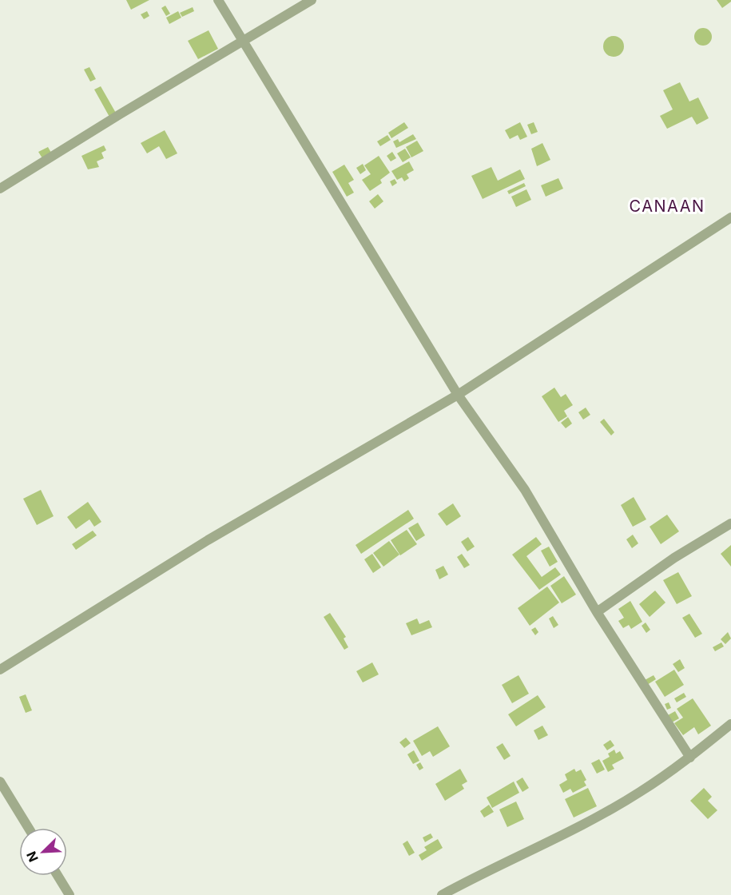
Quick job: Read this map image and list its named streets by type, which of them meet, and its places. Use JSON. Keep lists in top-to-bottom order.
{
  "districts": ["CANAAN"],
  "north": "bottom left"
}
